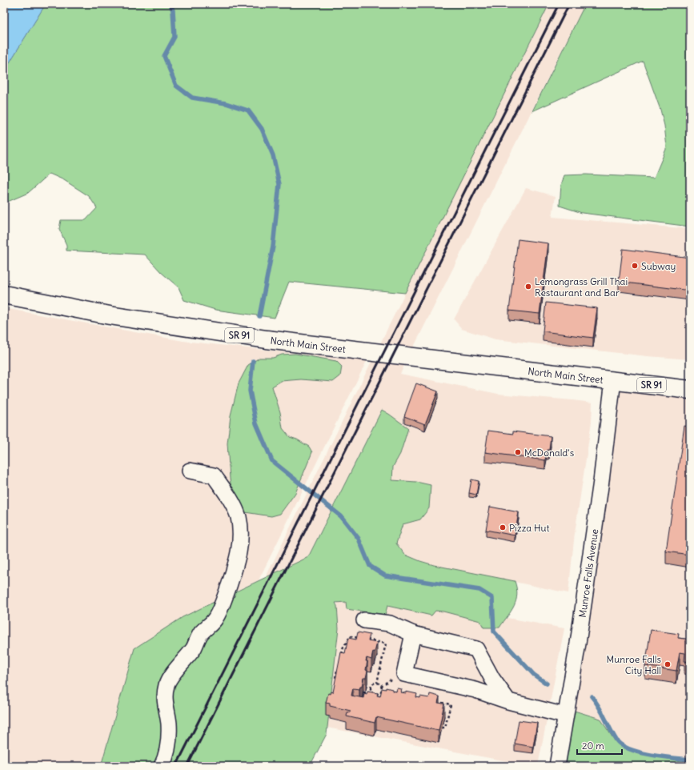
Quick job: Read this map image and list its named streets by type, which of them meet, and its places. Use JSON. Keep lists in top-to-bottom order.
{
  "streets": {
    "main road": ["SR 91", "North Main Street"],
    "street": ["Munroe Falls Avenue"]
  },
  "crossings": [
    ["SR 91", "North Main Street"],
    ["SR 91", "Munroe Falls Avenue"],
    ["North Main Street", "Munroe Falls Avenue"]
  ],
  "places": [
    "Subway",
    "Lemongrass Grill Thai Restaurant and Bar",
    "McDonald's",
    "Pizza Hut",
    "Munroe Falls City Hall"
  ],
  "scale_bar": "20 m"
}
